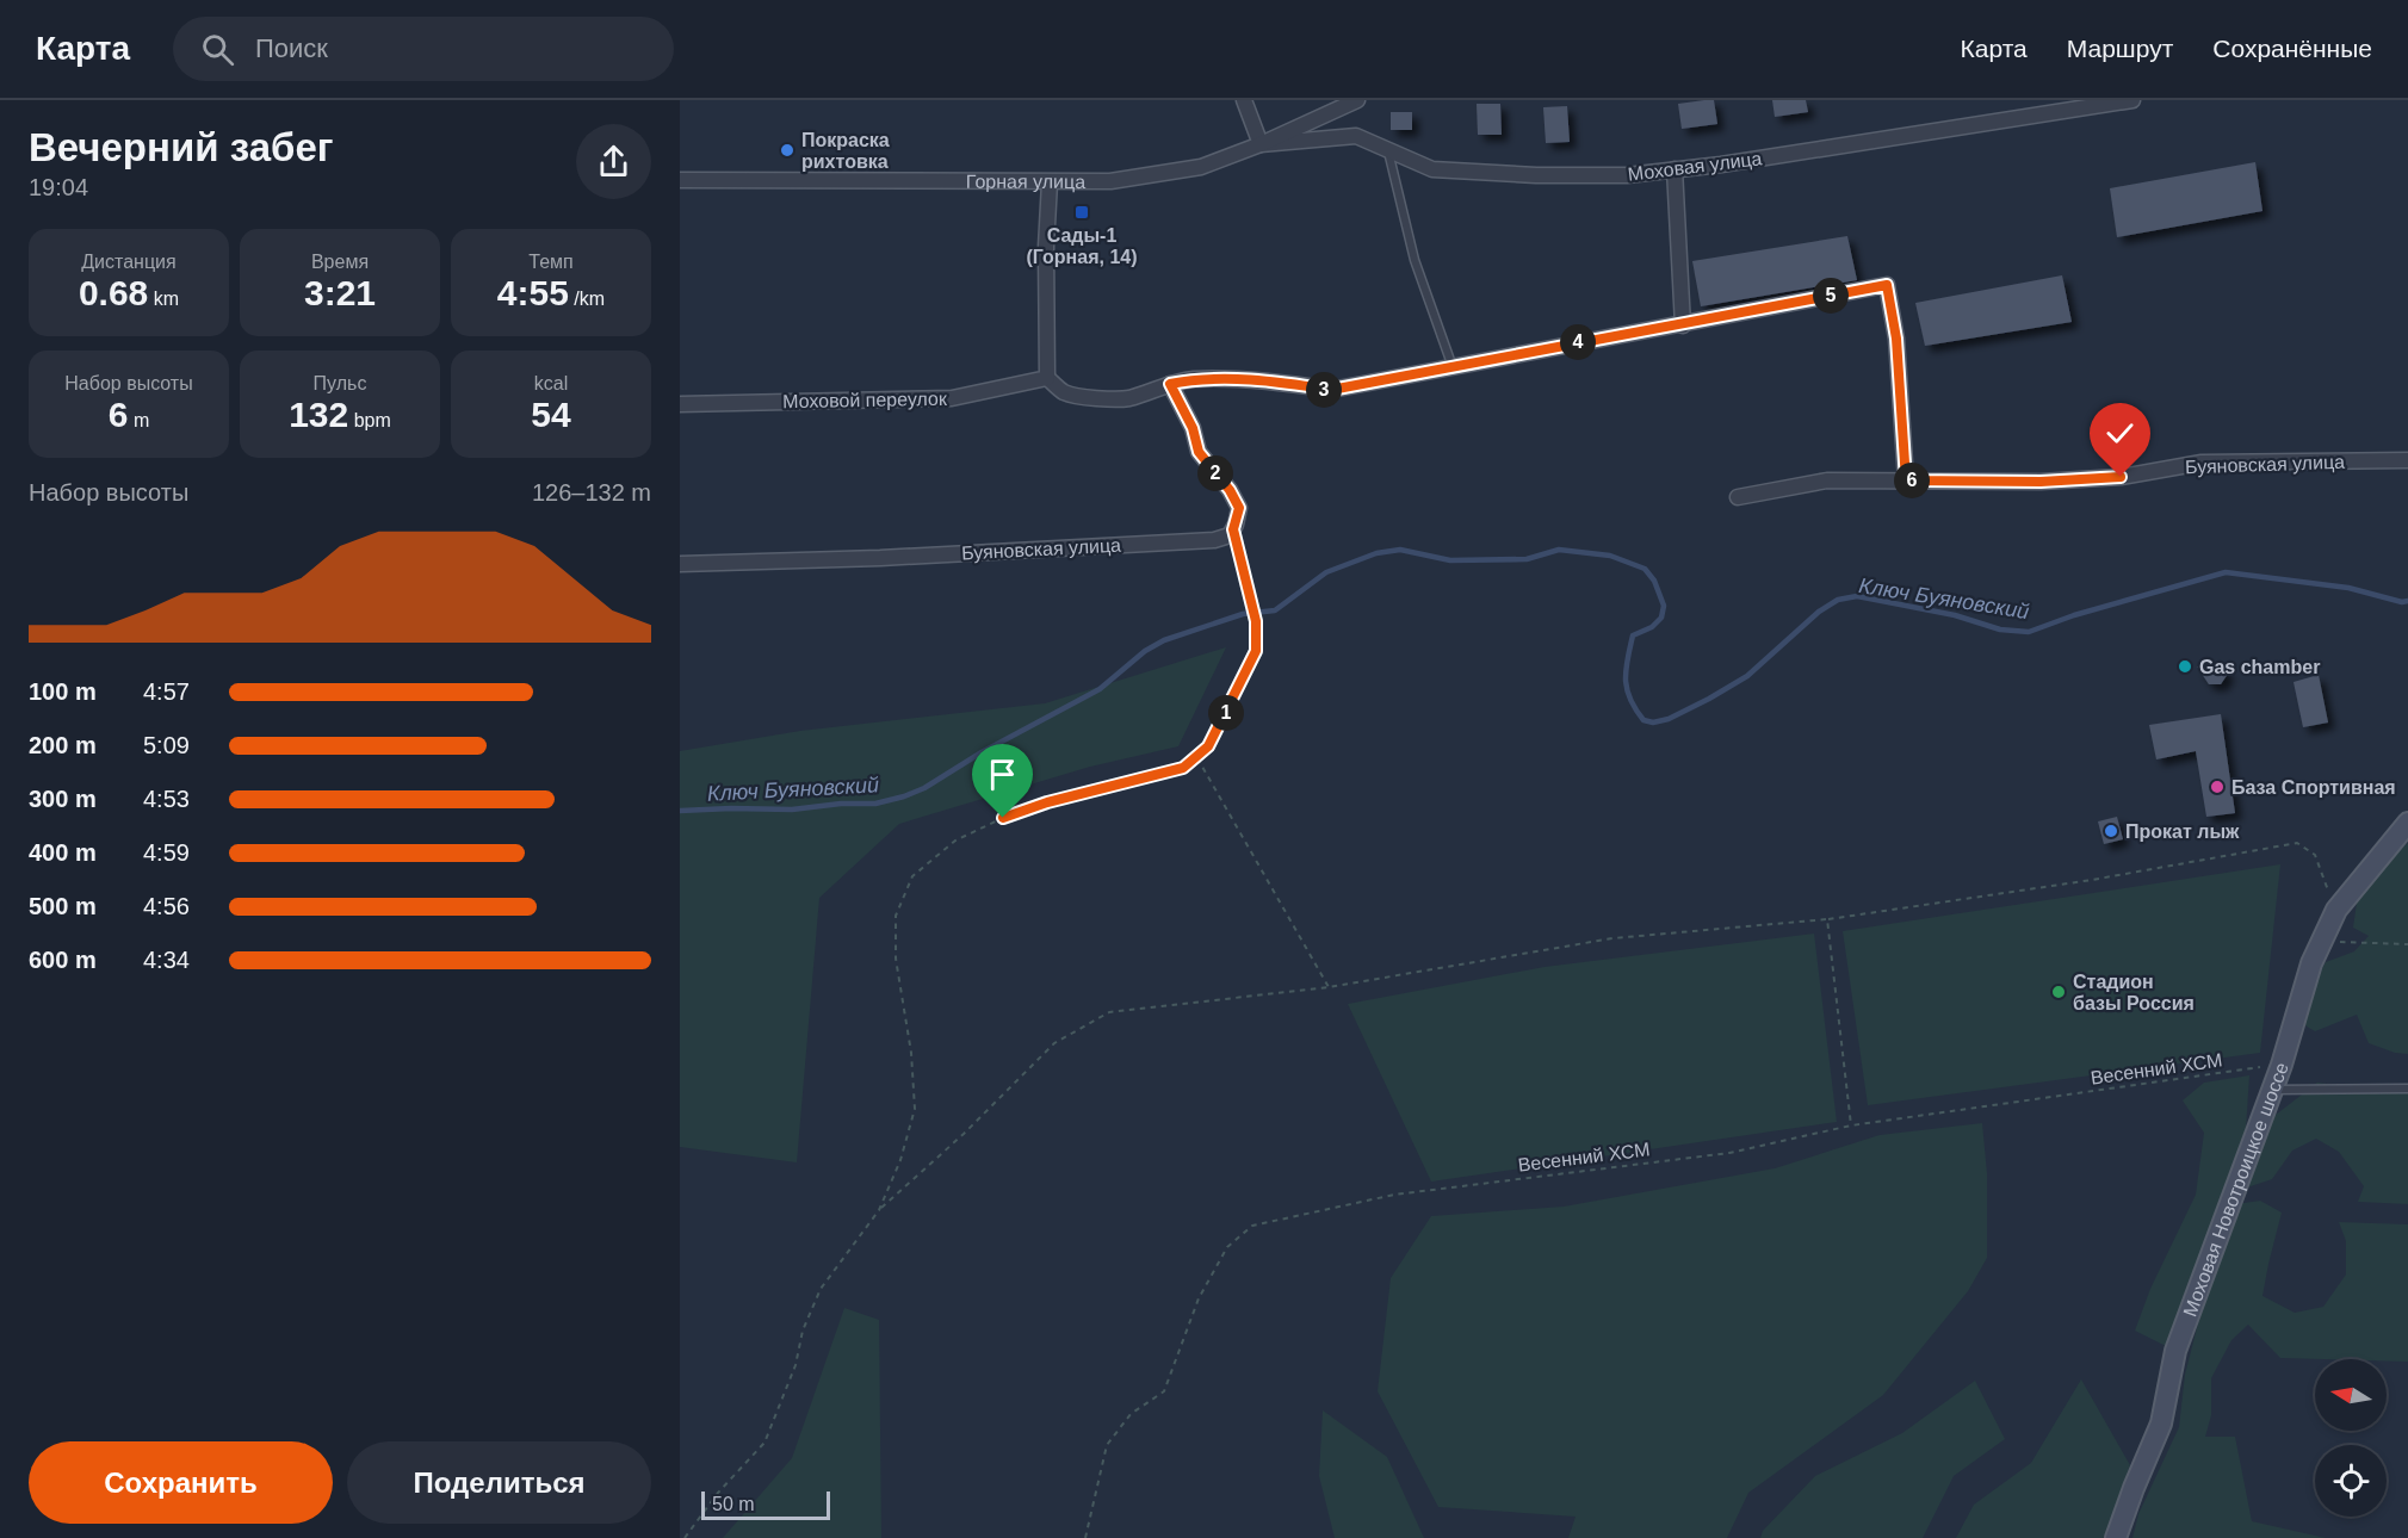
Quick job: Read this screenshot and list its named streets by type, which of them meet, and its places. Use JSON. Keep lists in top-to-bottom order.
{
  "streets": {
    "main road": ["Моховая Новотроицкое шоссе"],
    "street": [
      "Моховая улица",
      "Горная улица",
      "Моховой переулок",
      "Буяновская улица"
    ],
    "path": ["Весенний ХСМ"]
  },
  "crossings": [
    ["Моховая улица", "Горная улица"],
    ["Весенний ХСМ", "Моховая Новотроицкое шоссе"]
  ],
  "water": ["Ключ Буяновский"],
  "places": {
    "other": [
      "Покраска рихтовка",
      "Gas chamber",
      "База Спортивная",
      "Прокат лыж",
      "Стадион базы Россия"
    ],
    "transit": ["Сады-1 (Горная, 14)"]
  },
  "scale_bar": "50 m",
  "north": "left",
  "page": {
    "header": "Карта",
    "search": "Поиск",
    "nav": ["Карта", "Маршрут", "Сохранённые"],
    "heading": ["Вечерний забег", "19:04"],
    "stats": [
      ["Дистанция", "0.68 km"],
      ["Время", "3:21"],
      ["Темп", "4:55 /km"],
      ["Набор высоты", "6 m"],
      ["Пульс", "132 bpm"],
      ["kcal", "54"]
    ],
    "pins": [
      "5",
      "4",
      "3",
      "2",
      "6",
      "1"
    ],
    "chart": ["Набор высоты", "126–132 m"],
    "list": [
      {
        "name": "100 m",
        "note": "4:57"
      },
      {
        "name": "200 m",
        "note": "5:09"
      },
      {
        "name": "300 m",
        "note": "4:53"
      },
      {
        "name": "400 m",
        "note": "4:59"
      },
      {
        "name": "500 m",
        "note": "4:56"
      },
      {
        "name": "600 m",
        "note": "4:34"
      }
    ],
    "buttons": ["Сохранить", "Поделиться"],
    "scale": "50 m"
  }
}
